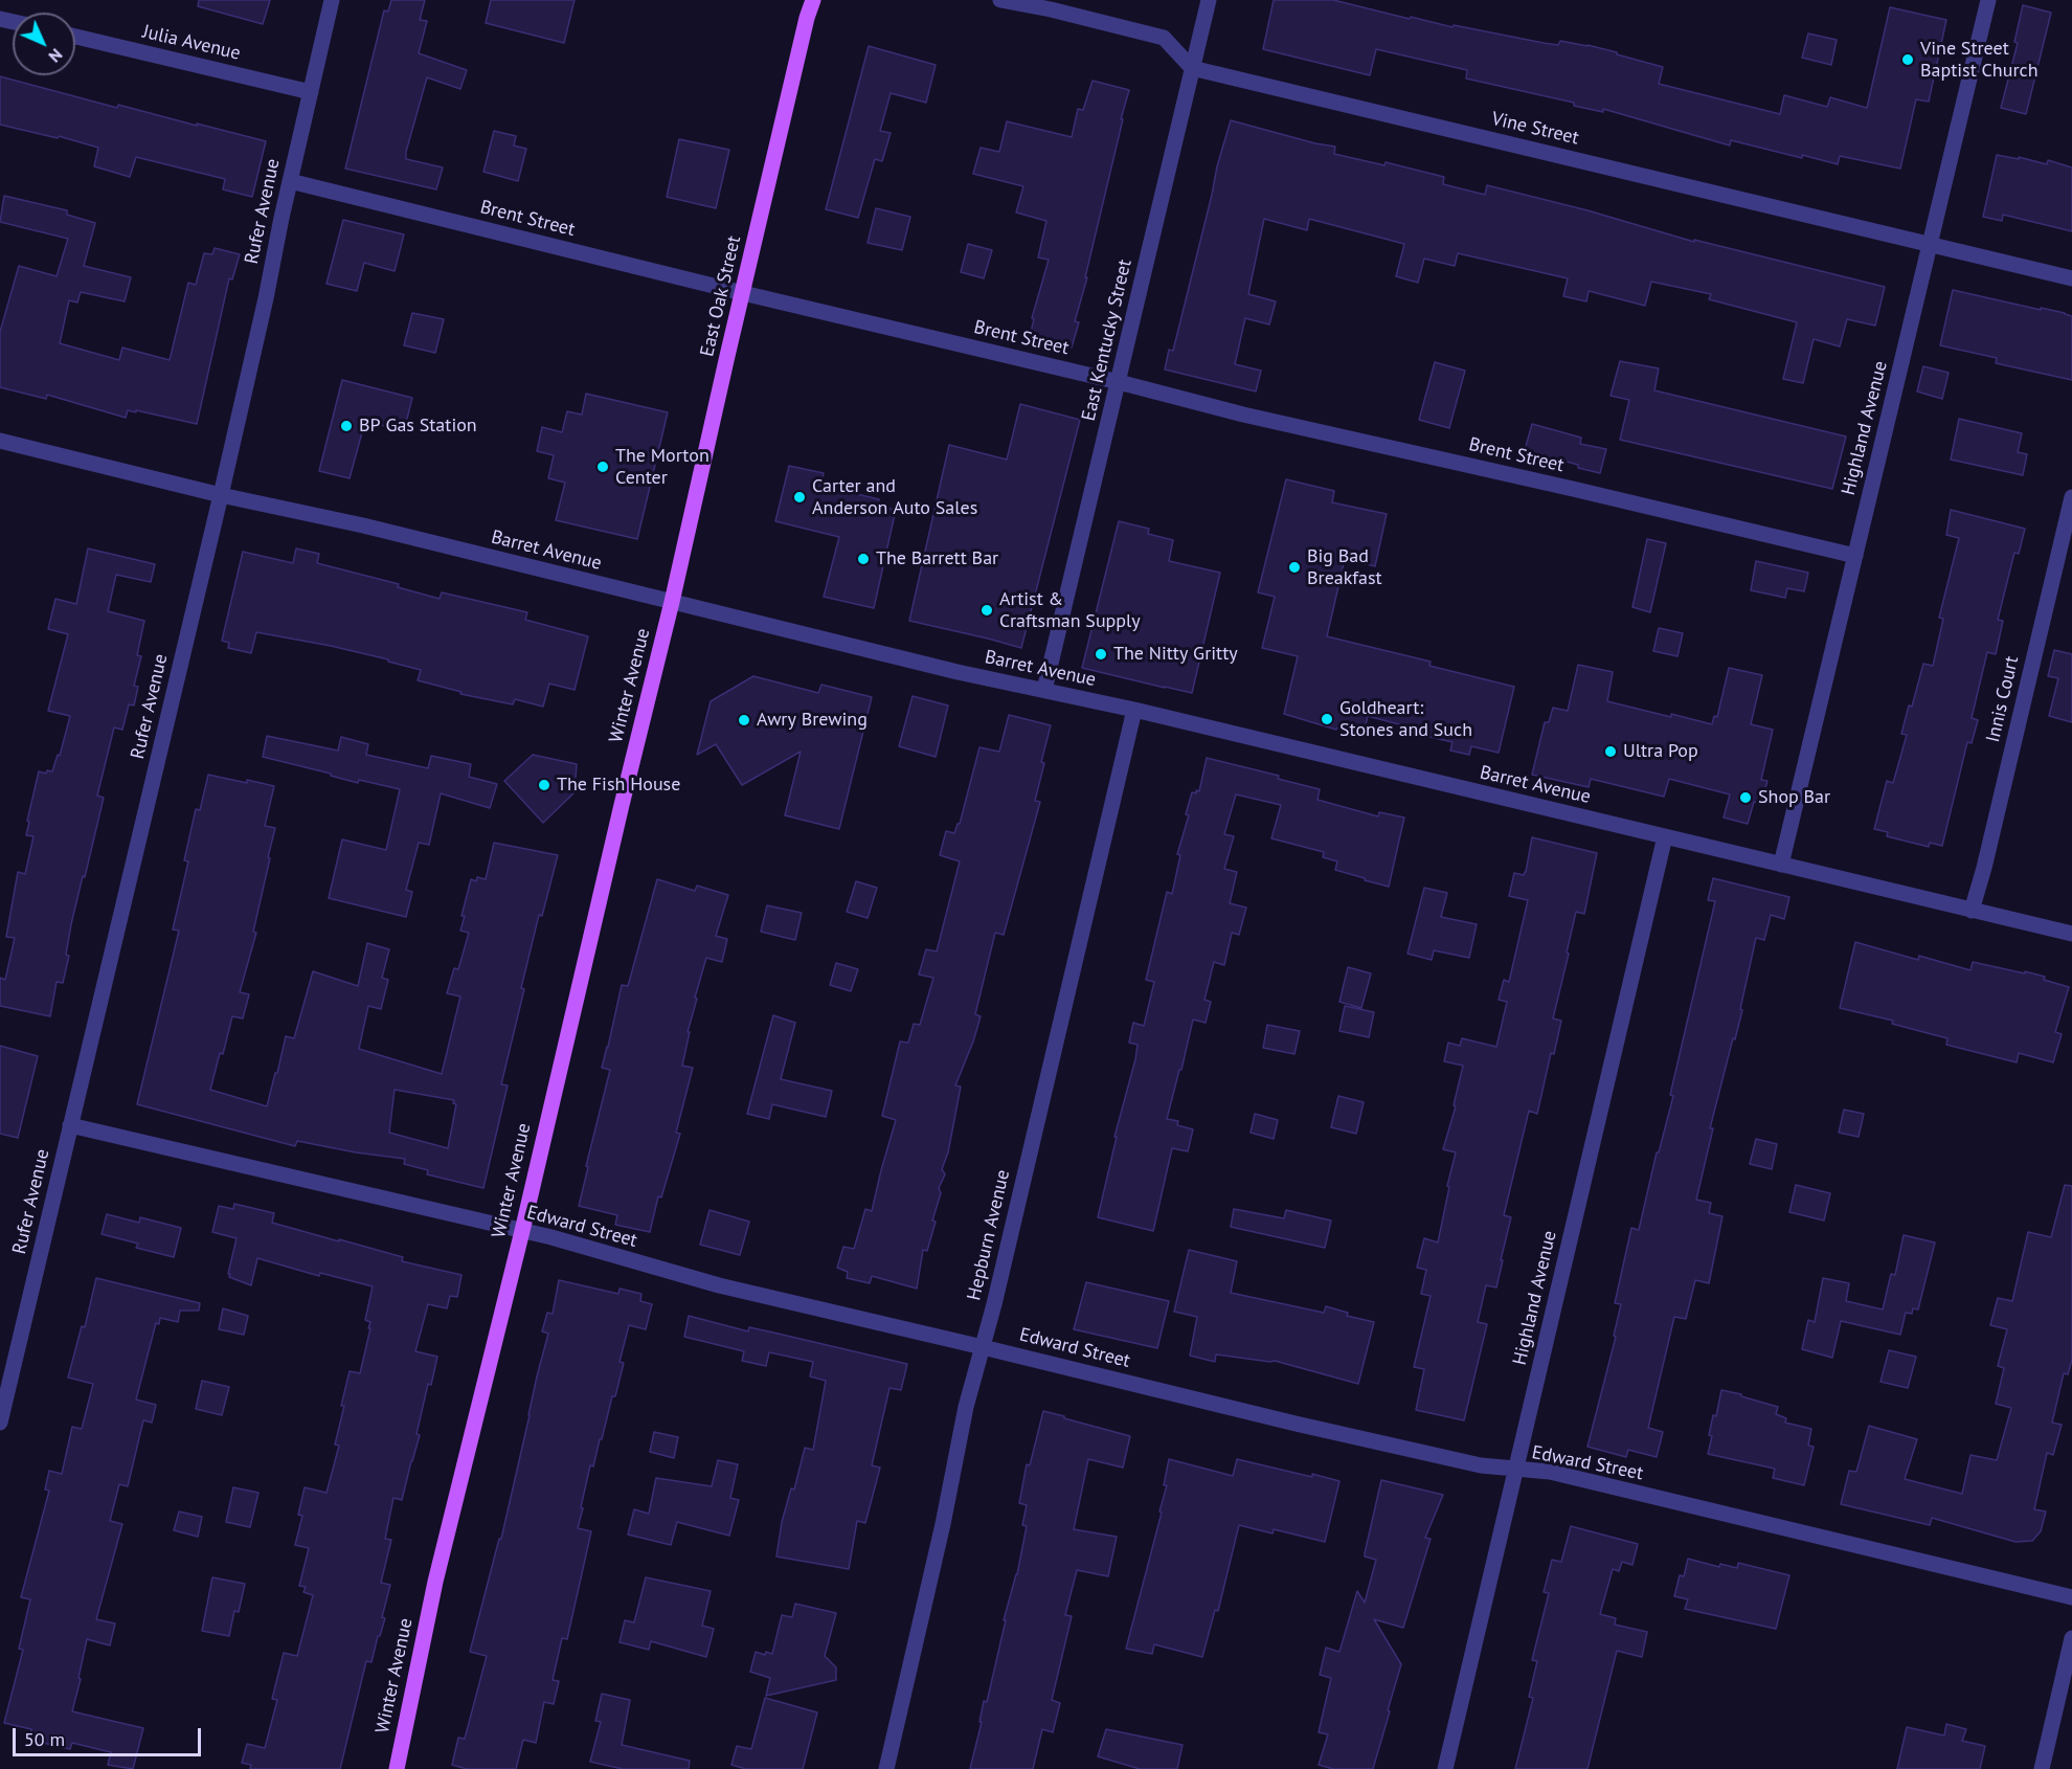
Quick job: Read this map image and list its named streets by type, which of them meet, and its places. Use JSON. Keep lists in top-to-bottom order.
{
  "streets": {
    "main road": ["East Oak Street", "Winter Avenue"],
    "street": [
      "Julia Avenue",
      "Vine Street",
      "Rufer Avenue",
      "Brent Street",
      "East Kentucky Street",
      "Highland Avenue",
      "Barret Avenue",
      "Innis Court",
      "Edward Street",
      "Hepburn Avenue"
    ]
  },
  "crossings": [
    ["Julia Avenue", "Rufer Avenue"],
    ["Vine Street", "East Kentucky Street"],
    ["Vine Street", "Highland Avenue"],
    ["Rufer Avenue", "Brent Street"],
    ["Rufer Avenue", "Barret Avenue"],
    ["Rufer Avenue", "Edward Street"],
    ["Brent Street", "East Oak Street"],
    ["Brent Street", "East Kentucky Street"],
    ["Brent Street", "Highland Avenue"],
    ["East Oak Street", "Barret Avenue"],
    ["East Oak Street", "Winter Avenue"],
    ["East Kentucky Street", "Barret Avenue"],
    ["Highland Avenue", "Barret Avenue"],
    ["Highland Avenue", "Edward Street"],
    ["Barret Avenue", "Winter Avenue"],
    ["Barret Avenue", "Innis Court"],
    ["Barret Avenue", "Hepburn Avenue"],
    ["Winter Avenue", "Edward Street"],
    ["Edward Street", "Hepburn Avenue"]
  ],
  "places": [
    "Vine Street Baptist Church",
    "BP Gas Station",
    "The Morton Center",
    "Carter and Anderson Auto Sales",
    "The Barrett Bar",
    "Big Bad Breakfast",
    "Artist & Craftsman Supply",
    "The Nitty Gritty",
    "Goldheart: Stones and Such",
    "Awry Brewing",
    "Ultra Pop",
    "The Fish House",
    "Shop Bar"
  ],
  "scale_bar": "50 m",
  "north": "bottom right"
}
